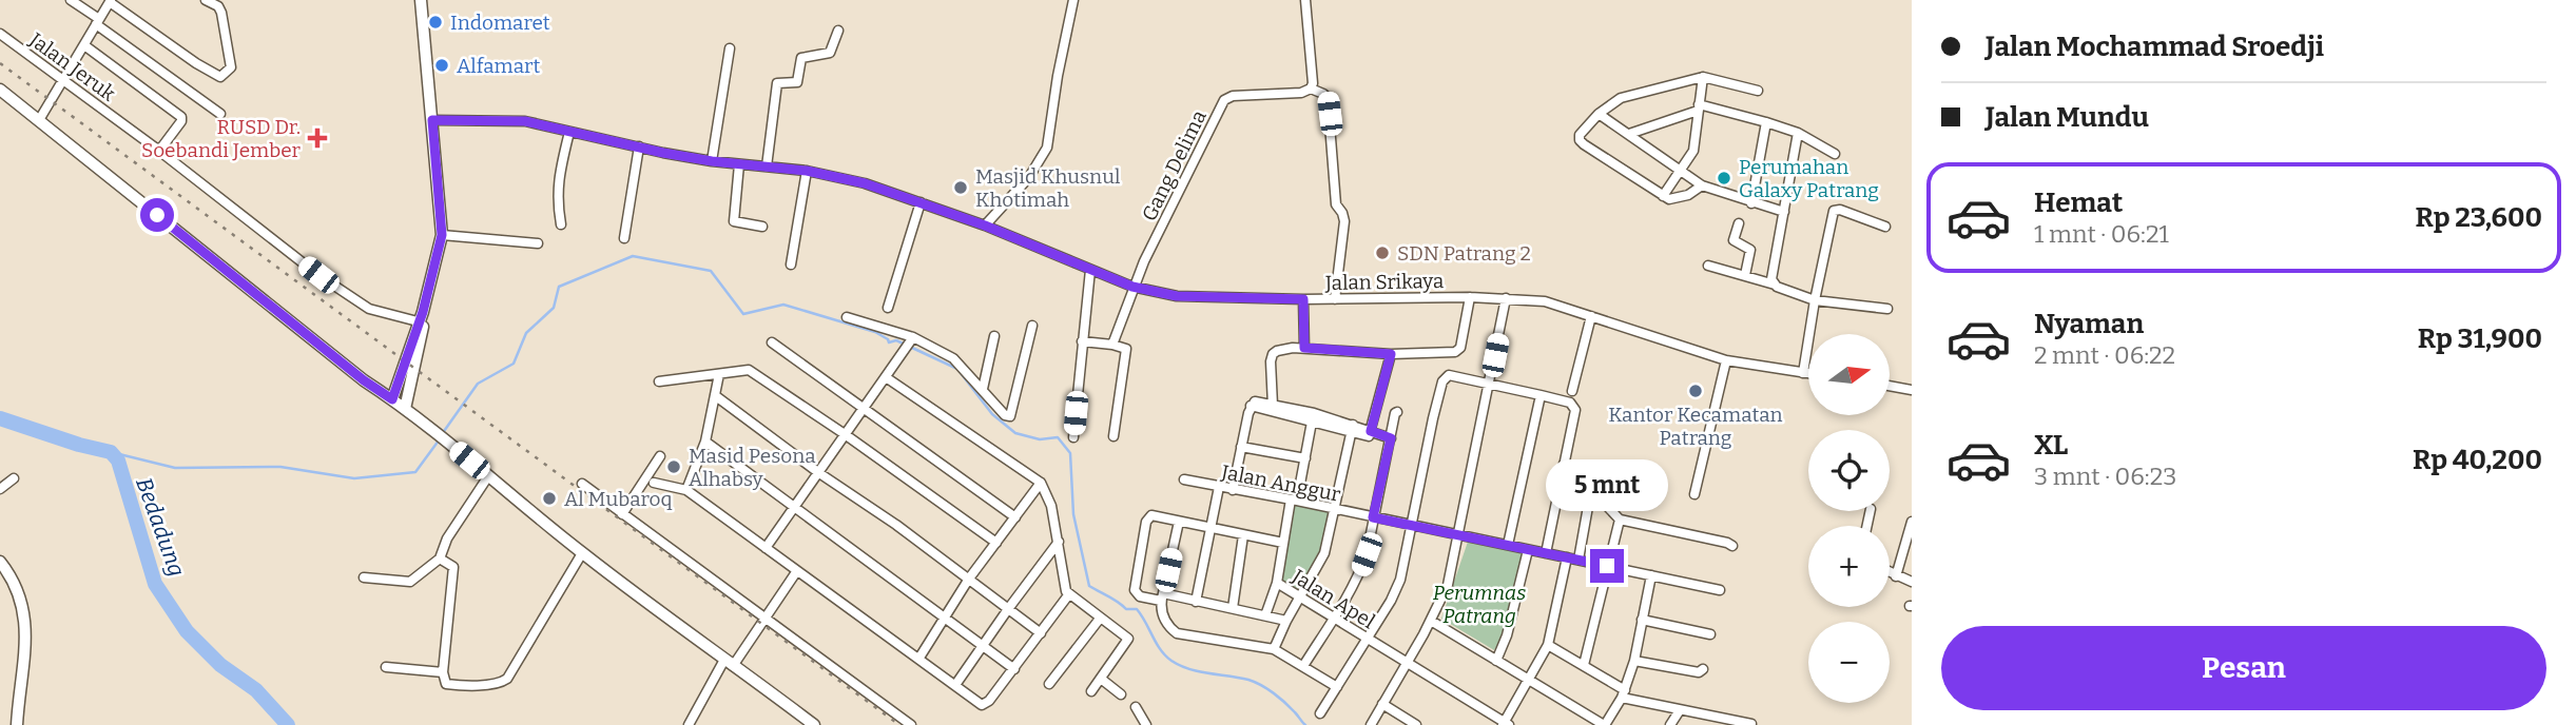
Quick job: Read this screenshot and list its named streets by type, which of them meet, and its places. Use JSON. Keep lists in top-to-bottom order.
{
  "streets": {
    "street": [
      "Jalan Jeruk",
      "Gang Delima",
      "Jalan Srikaya",
      "Jalan Anggur",
      "Jalan Apel"
    ]
  },
  "crossings": [
    ["Gang Delima", "Jalan Srikaya"],
    ["Jalan Anggur", "Jalan Apel"]
  ],
  "water": ["Bedadung"],
  "parks": ["Perumnas Patrang"],
  "places": {
    "other": [
      "Indomaret",
      "Alfamart",
      "Perumahan Galaxy Patrang",
      "Masjid Khusnul Khotimah",
      "SDN Patrang 2",
      "Kantor Kecamatan Patrang",
      "Masid Pesona Alhabsy",
      "Al Mubaroq"
    ],
    "health": ["RUSD Dr. Soebandi Jember"]
  },
  "north": "right",
  "page": {
    "banner": ["Jalan Mochammad Sroedji", "Jalan Mundu"],
    "list": [
      {
        "name": "Hemat",
        "note": "1 mnt · 06:21",
        "value": "Rp 23,600"
      },
      {
        "name": "Nyaman",
        "note": "2 mnt · 06:22",
        "value": "Rp 31,900"
      },
      {
        "name": "XL",
        "note": "3 mnt · 06:23",
        "value": "Rp 40,200"
      }
    ],
    "map_buttons": ["+", "−"],
    "bubble": "5 mnt",
    "buttons": "Pesan"
  }
}
